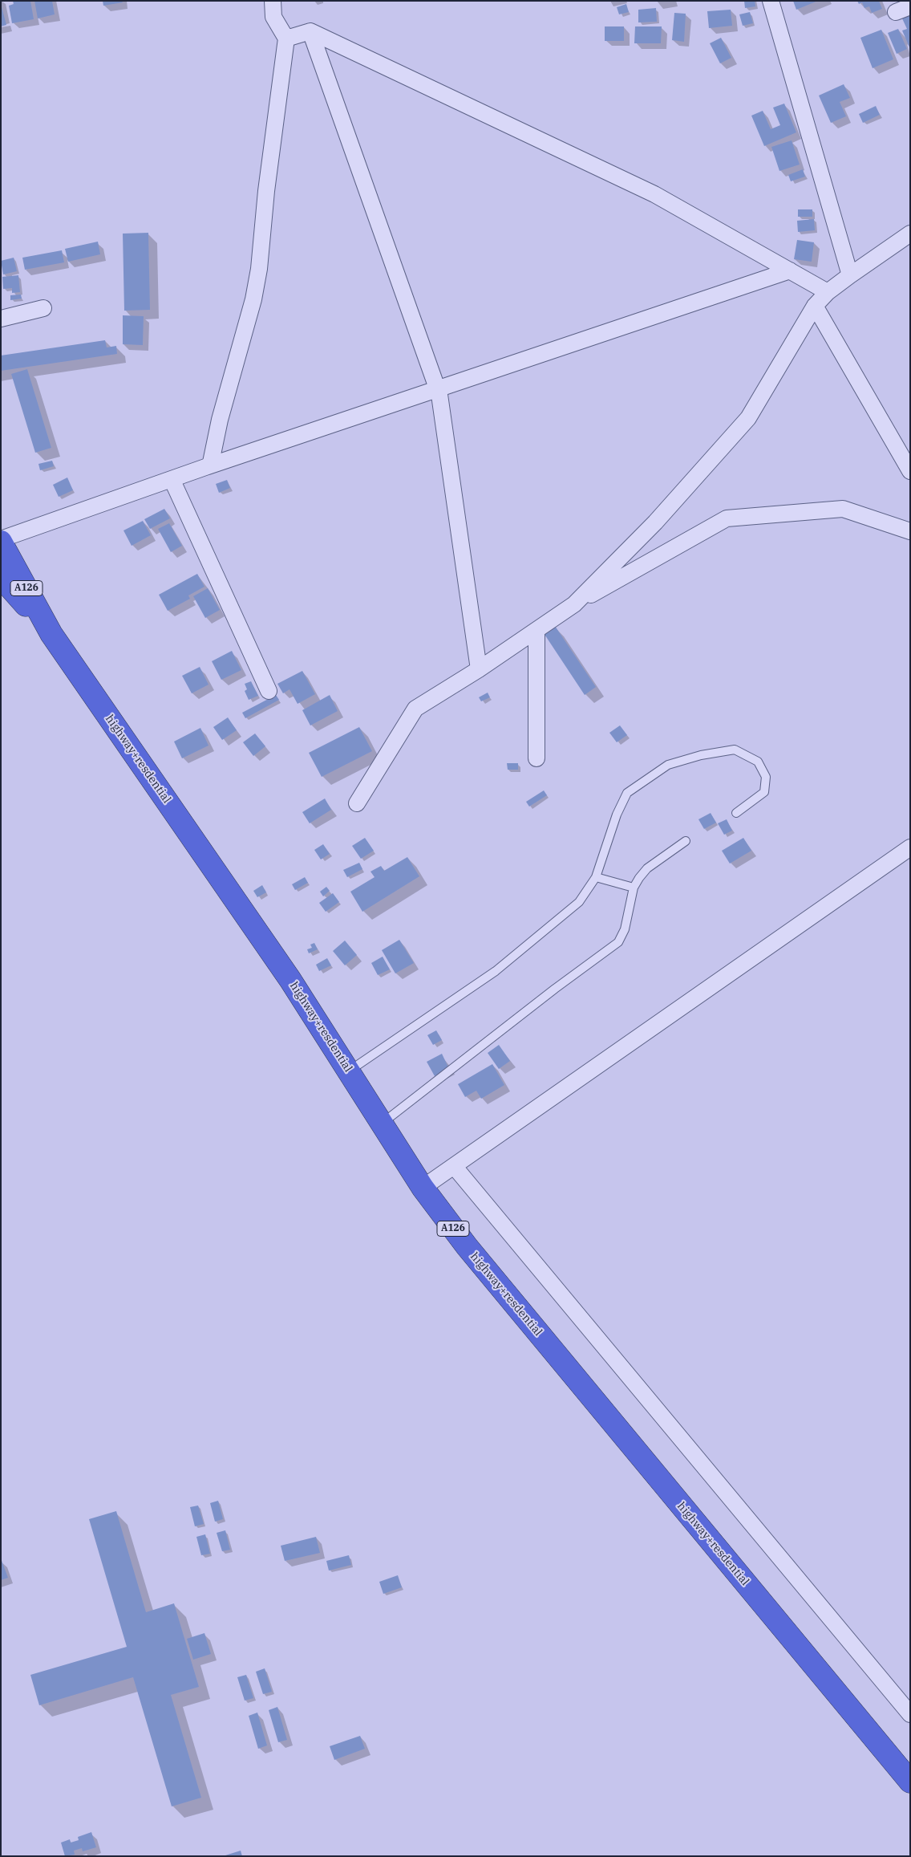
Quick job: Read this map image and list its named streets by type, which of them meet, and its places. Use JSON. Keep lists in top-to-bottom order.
{
  "streets": {
    "highway": ["A126", "highway+resdential"]
  },
  "crossings": [
    ["A126", "highway+resdential"]
  ]
}
